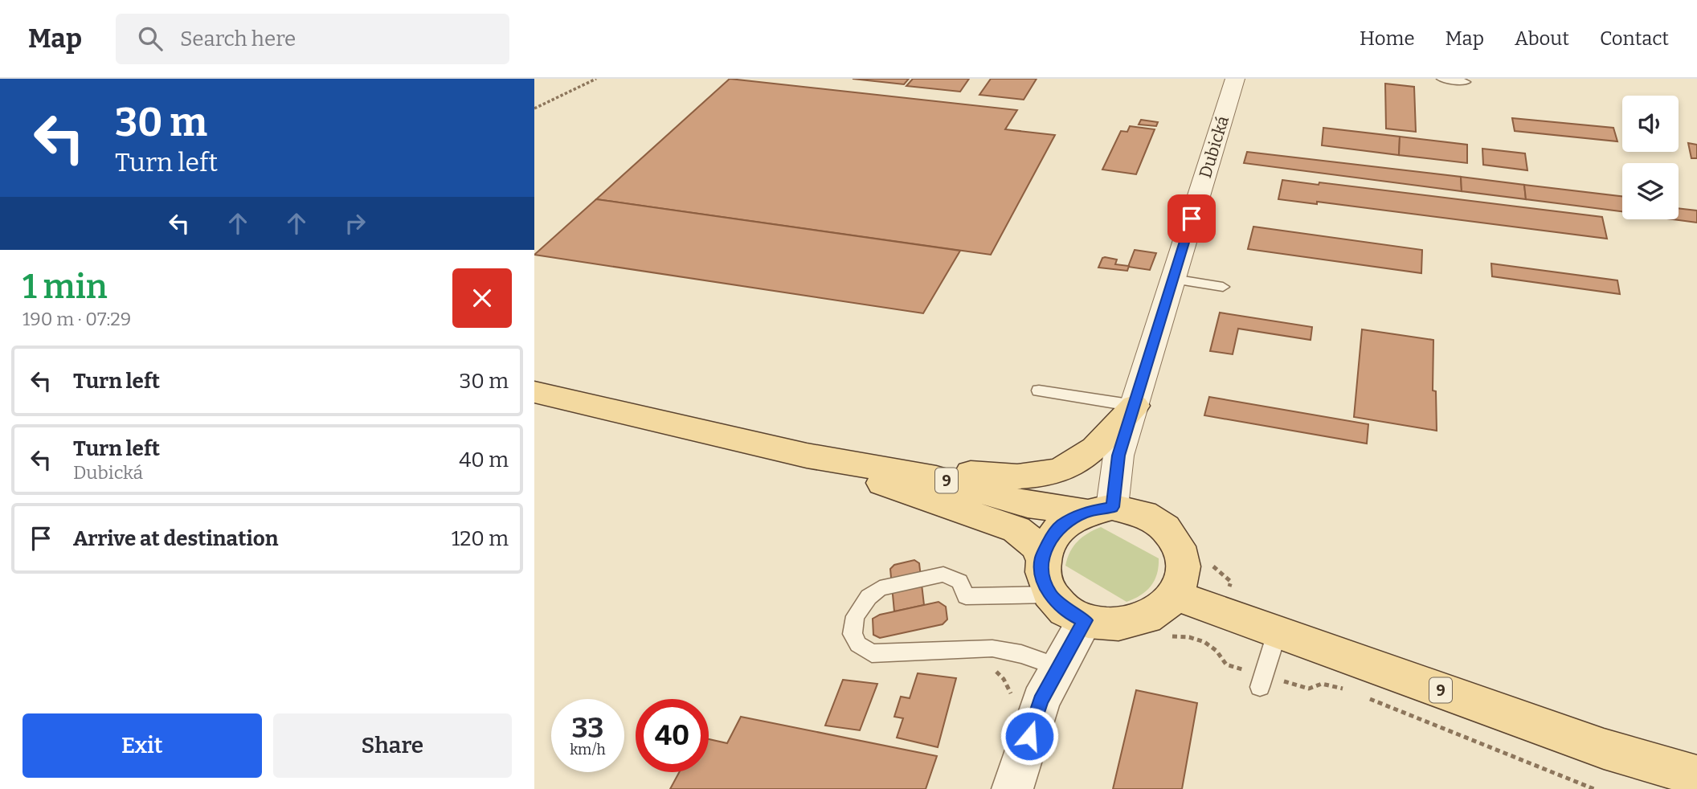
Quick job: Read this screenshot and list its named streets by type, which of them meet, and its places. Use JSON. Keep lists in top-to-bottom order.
{
  "streets": {
    "main road": ["9"],
    "street": ["Dubická"]
  },
  "crossings": [
    ["Dubická", "9"]
  ],
  "page": {
    "header": "Map",
    "search": "Search here",
    "nav": [
      "Home",
      "Map",
      "About",
      "Contact"
    ],
    "turn": ["30 m", "Turn left"],
    "heading": ["1 min", "190 m · 07:29"],
    "list": [
      {
        "name": "Turn left",
        "value": "30 m"
      },
      {
        "name": "Turn left",
        "note": "Dubická",
        "value": "40 m"
      },
      {
        "name": "Arrive at destination",
        "value": "120 m"
      }
    ],
    "speed": "33 km/h",
    "limit": "40",
    "buttons": ["Exit", "Share"]
  }
}
